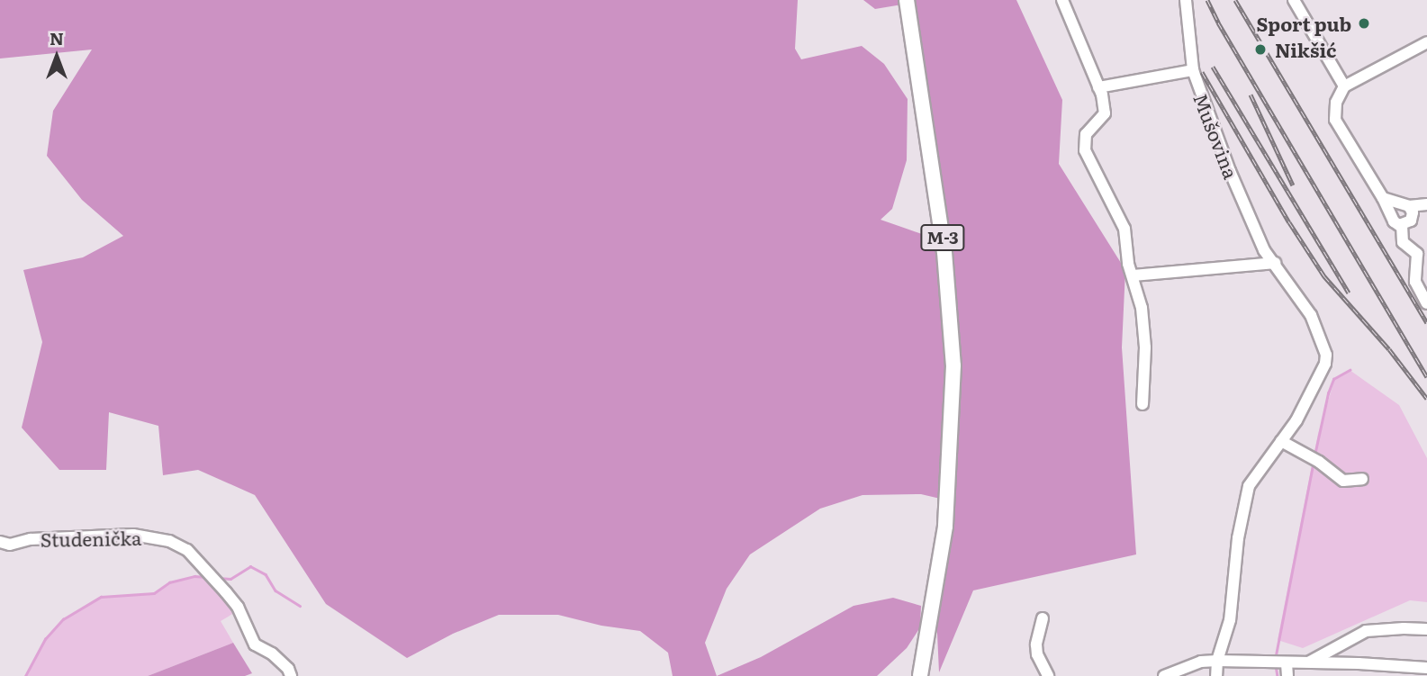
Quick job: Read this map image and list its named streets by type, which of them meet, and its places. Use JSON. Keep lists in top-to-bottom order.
{
  "streets": {
    "main road": ["M-3"],
    "street": ["Mušovina", "Studenička"]
  },
  "places": ["Sport pub", "Nikšić"],
  "north": "top"
}
